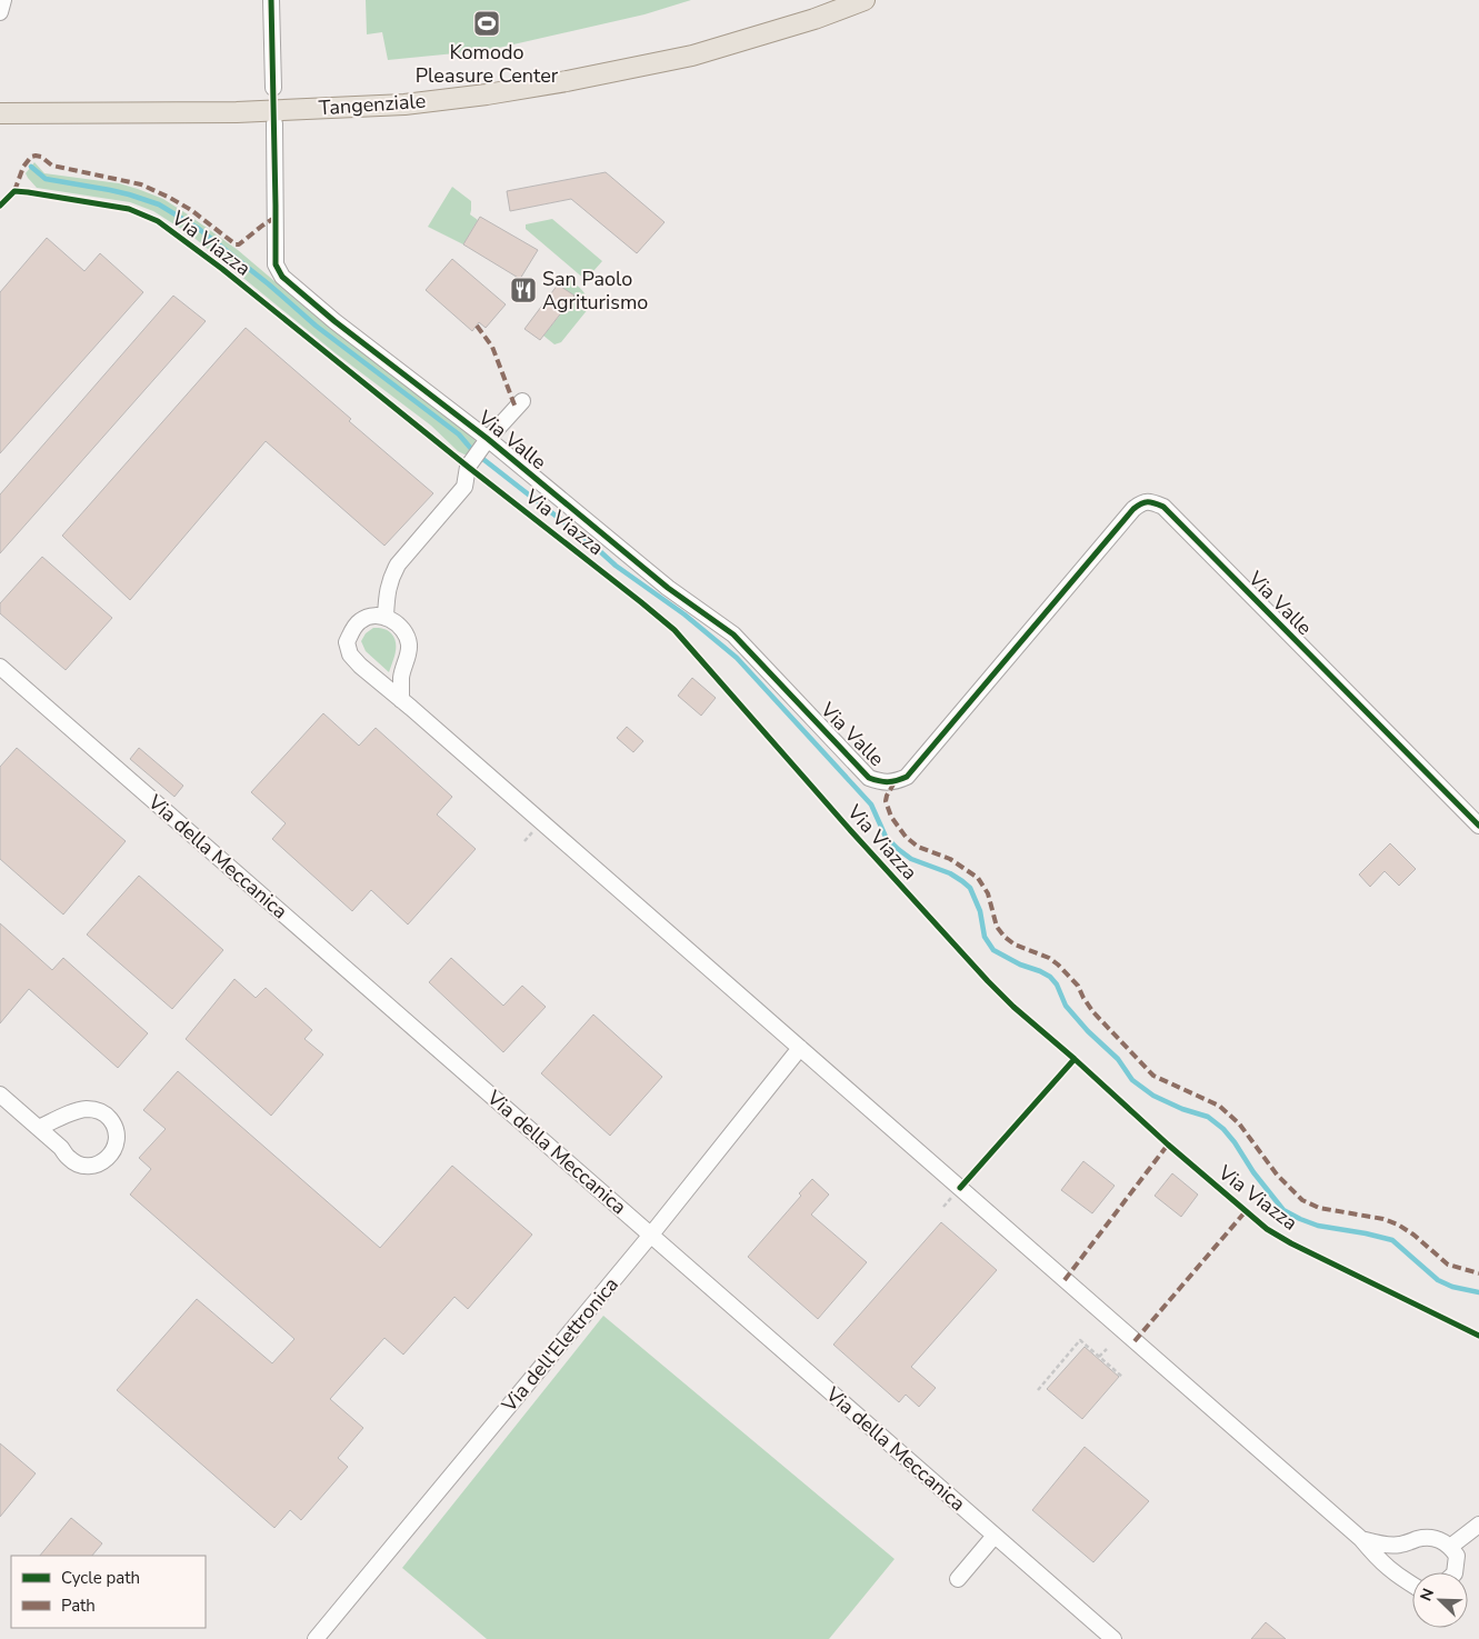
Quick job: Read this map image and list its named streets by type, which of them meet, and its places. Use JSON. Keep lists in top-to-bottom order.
{
  "streets": {
    "main road": ["Tangenziale"],
    "street": ["Via Valle", "Via della Meccanica", "Via dell'Elettronica"],
    "cycle path": ["Via Viazza"]
  },
  "crossings": [
    ["Via della Meccanica", "Via dell'Elettronica"]
  ],
  "places": {
    "sports": ["Komodo Pleasure Center"],
    "restaurant": ["San Paolo Agriturismo"]
  },
  "legend": ["Cycle path", "Path"],
  "north": "top left"
}
